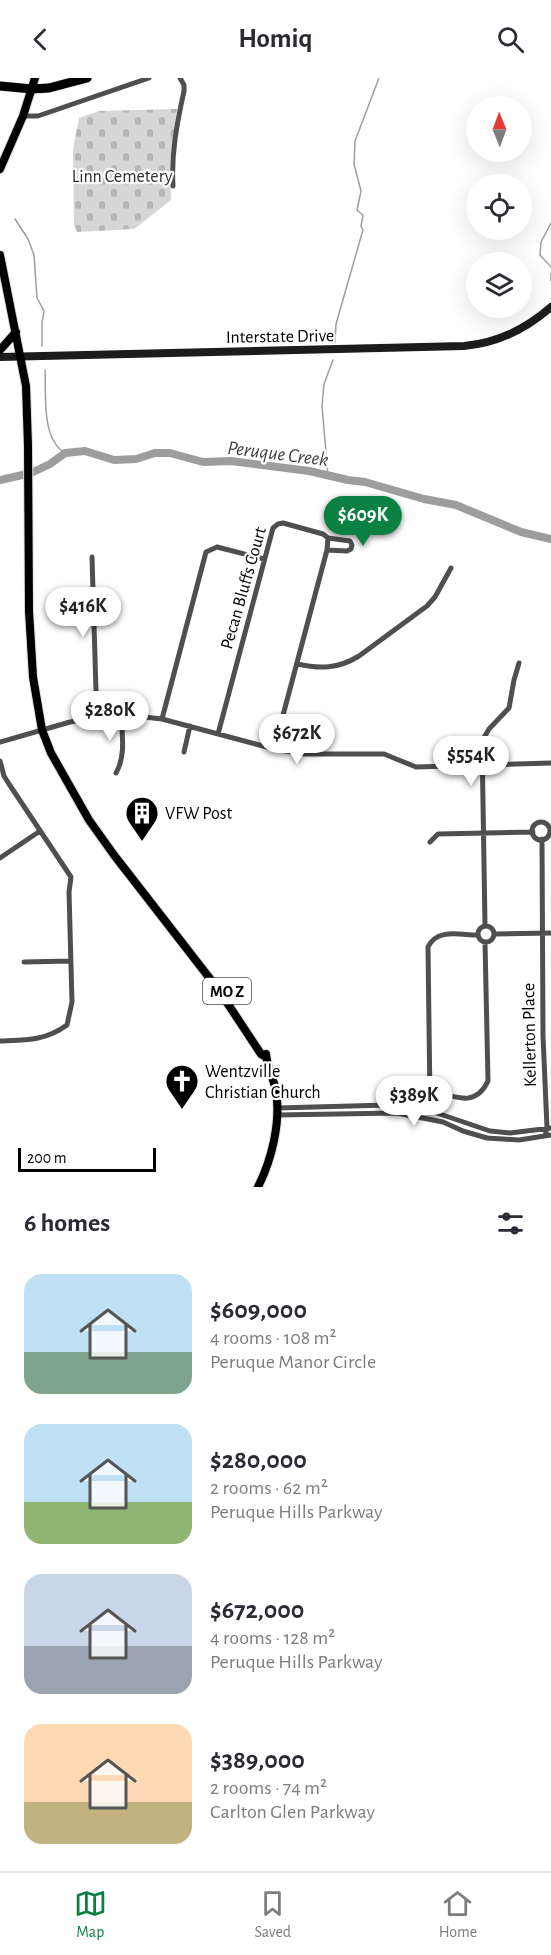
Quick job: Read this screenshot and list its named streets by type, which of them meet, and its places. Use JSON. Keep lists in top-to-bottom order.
{
  "streets": {
    "main road": ["Interstate Drive", "MO Z"],
    "street": ["Pecan Bluffs Court", "Kellerton Place"]
  },
  "crossings": [
    ["Interstate Drive", "MO Z"]
  ],
  "water": ["Peruque Creek"],
  "parks": ["Linn Cemetery"],
  "places": {
    "building": ["VFW Post"],
    "church": ["Wentzville Christian Church"]
  },
  "scale_bar": "200 m",
  "north": "top",
  "page": {
    "header": "Homiq",
    "price": [
      "$609K",
      "$416K",
      "$280K",
      "$672K",
      "$554K",
      "$389K"
    ],
    "scale": "200 m",
    "heading": "6 homes",
    "list": [
      {
        "name": "$609,000",
        "note": "4 rooms · 108 m² · Peruque Manor Circle"
      },
      {
        "name": "$280,000",
        "note": "2 rooms · 62 m² · Peruque Hills Parkway"
      },
      {
        "name": "$672,000",
        "note": "4 rooms · 128 m² · Peruque Hills Parkway"
      },
      {
        "name": "$389,000",
        "note": "2 rooms · 74 m² · Carlton Glen Parkway"
      }
    ],
    "tabs": ["Map", "Saved", "Home"]
  }
}
